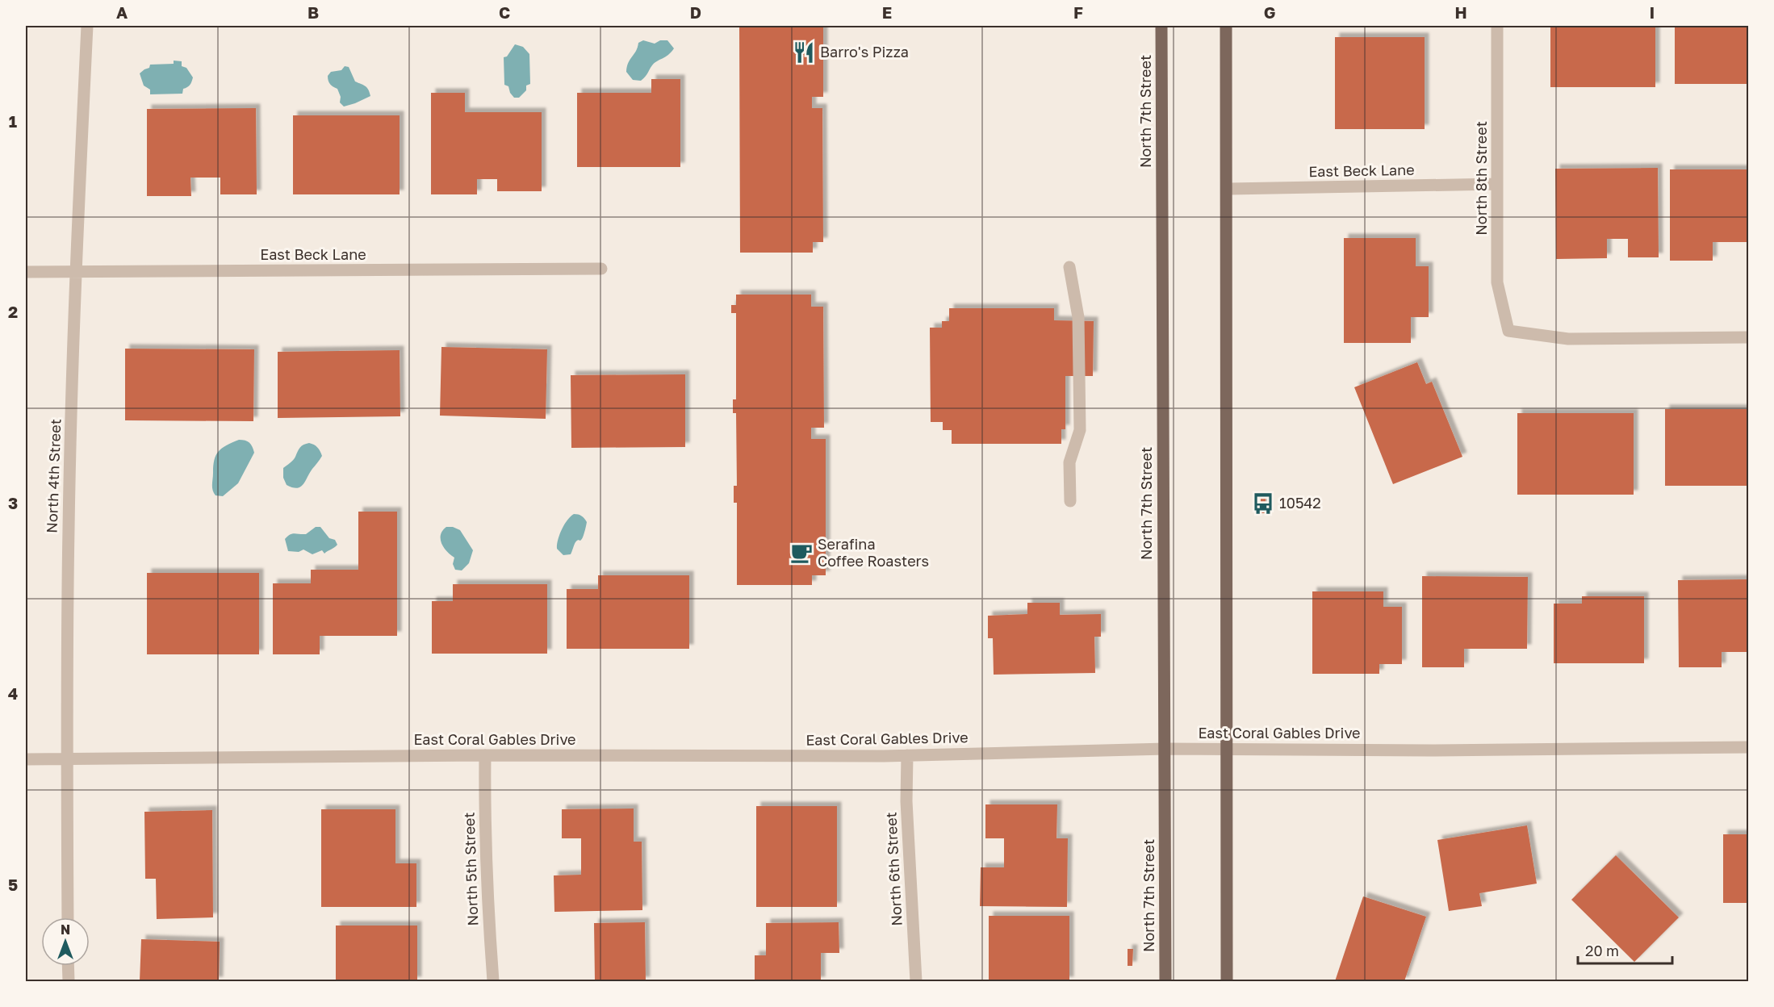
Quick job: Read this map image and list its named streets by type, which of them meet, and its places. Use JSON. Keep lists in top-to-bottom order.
{
  "streets": {
    "main road": ["North 7th Street"],
    "street": [
      "East Beck Lane",
      "North 8th Street",
      "North 4th Street",
      "East Coral Gables Drive",
      "North 5th Street",
      "North 6th Street"
    ]
  },
  "crossings": [
    ["North 7th Street", "East Coral Gables Drive"],
    ["East Beck Lane", "North 8th Street"],
    ["East Beck Lane", "North 4th Street"],
    ["North 4th Street", "East Coral Gables Drive"],
    ["East Coral Gables Drive", "North 5th Street"],
    ["East Coral Gables Drive", "North 6th Street"]
  ],
  "places": {
    "restaurant": ["Barro's Pizza"],
    "bus stop": ["10542"],
    "cafe": ["Serafina Coffee Roasters"]
  },
  "scale_bar": "20 m",
  "north": "top",
  "grid": {
    "columns": [
      "A",
      "B",
      "C",
      "D",
      "E",
      "F",
      "G",
      "H",
      "I"
    ],
    "rows": [
      "1",
      "2",
      "3",
      "4",
      "5"
    ]
  }
}
